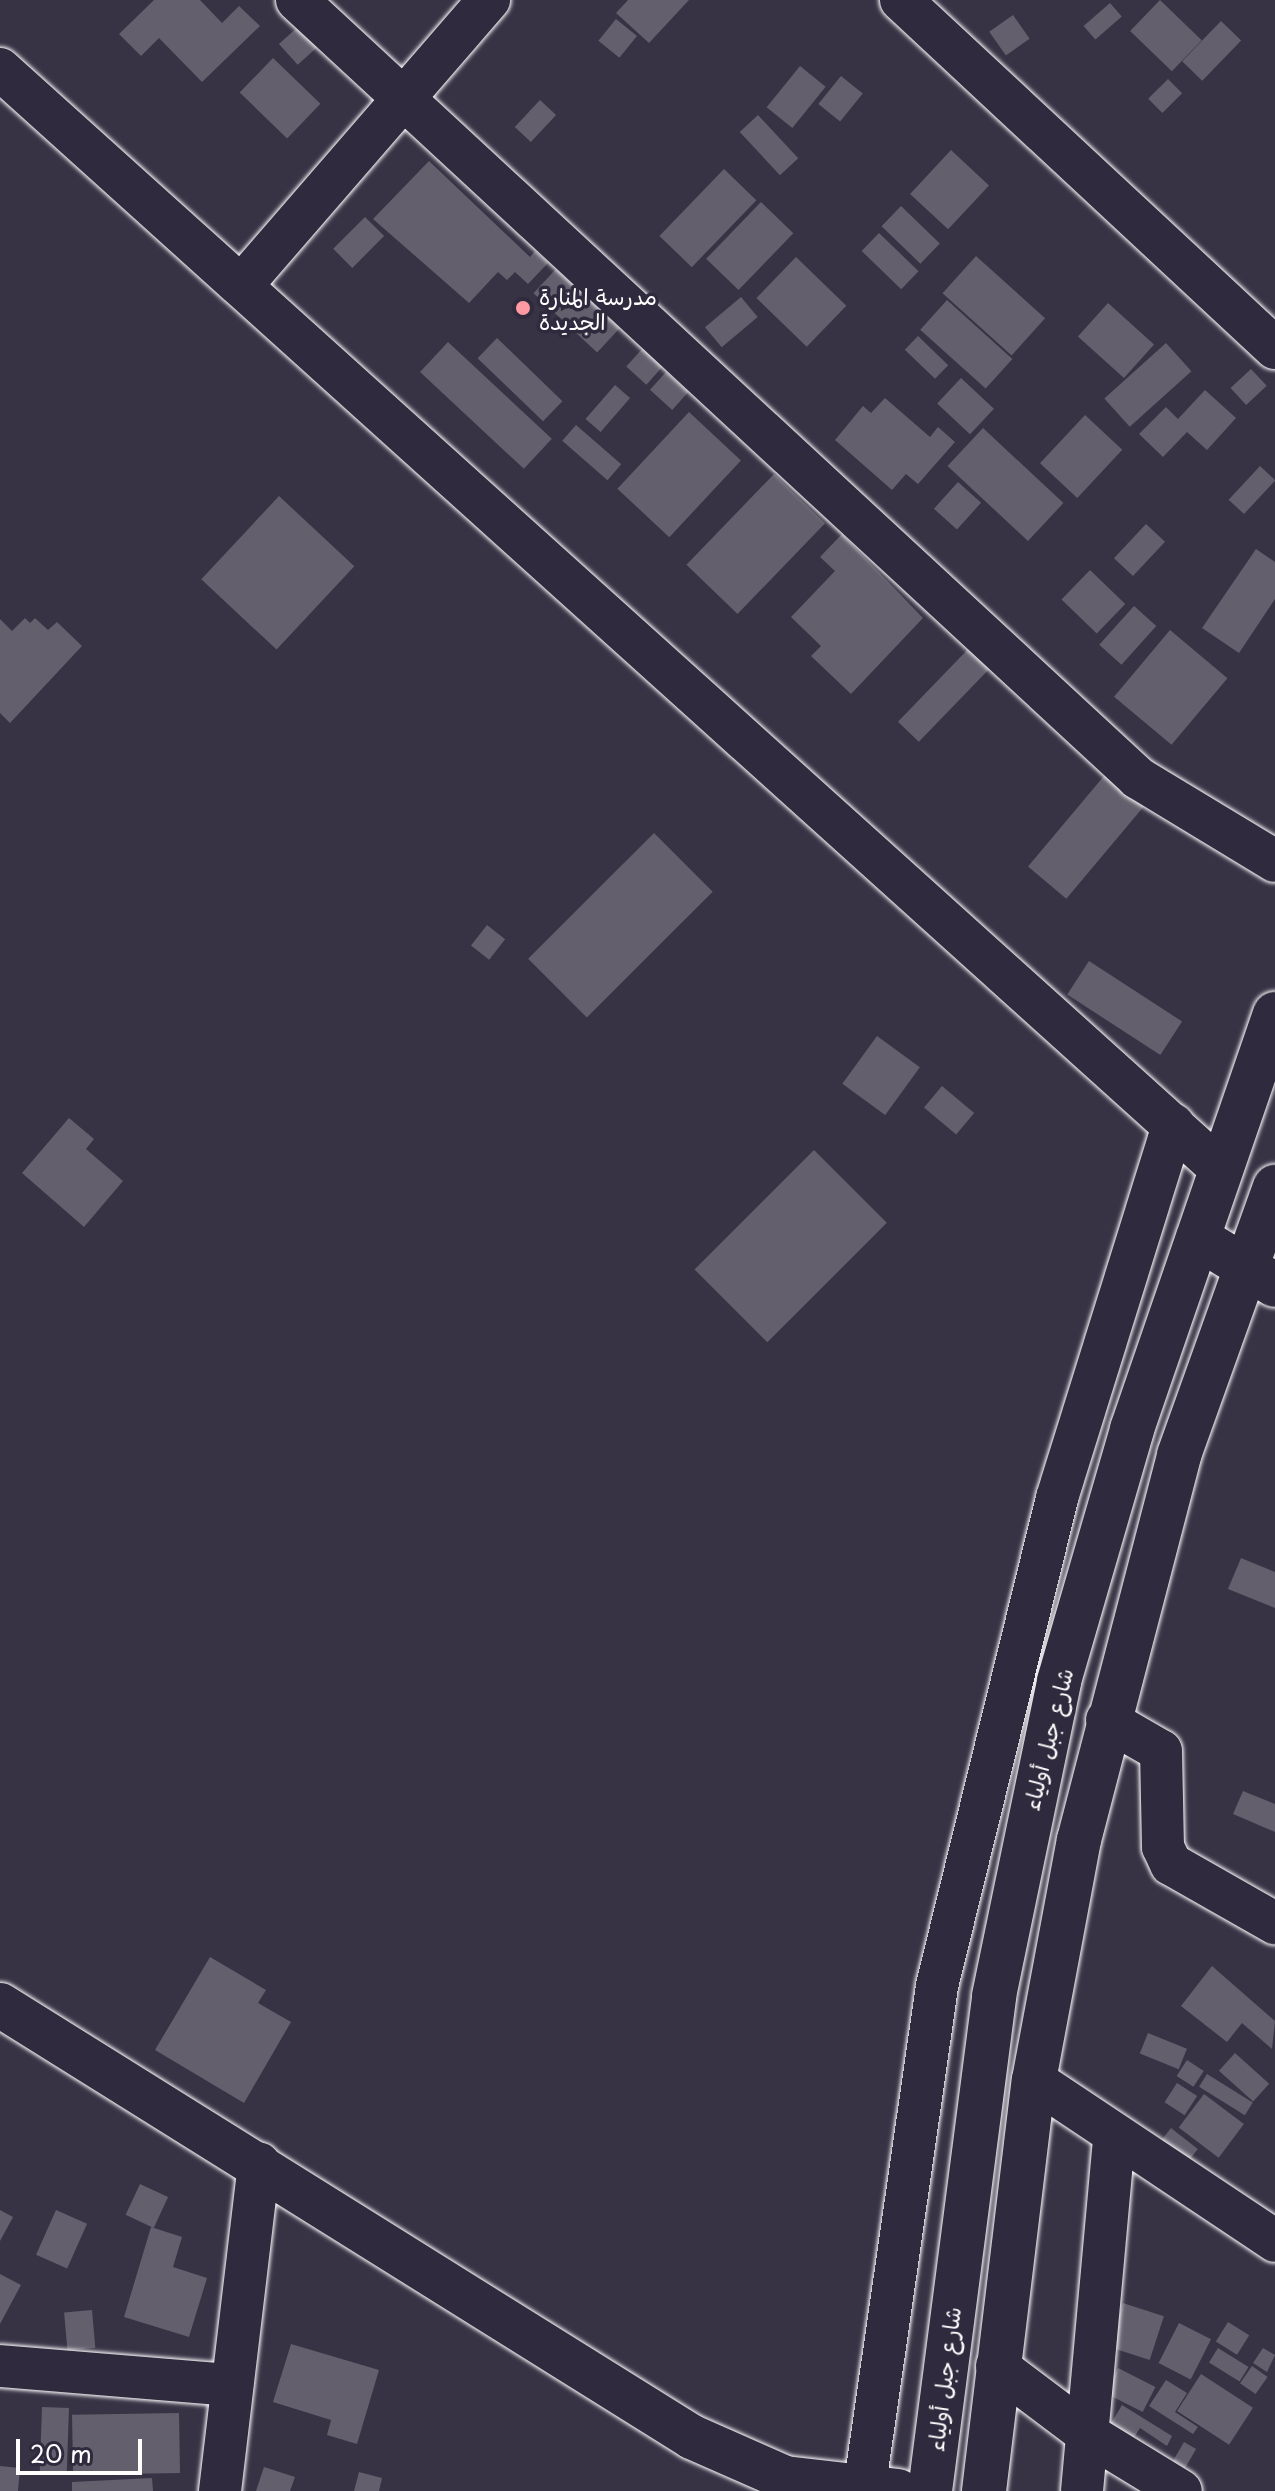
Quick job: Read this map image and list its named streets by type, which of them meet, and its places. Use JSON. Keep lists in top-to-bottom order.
{
  "streets": {
    "main road": ["شارع جبل أولياء"]
  },
  "places": ["مدرسة المنارة الجديدة"],
  "scale_bar": "20 m"
}
